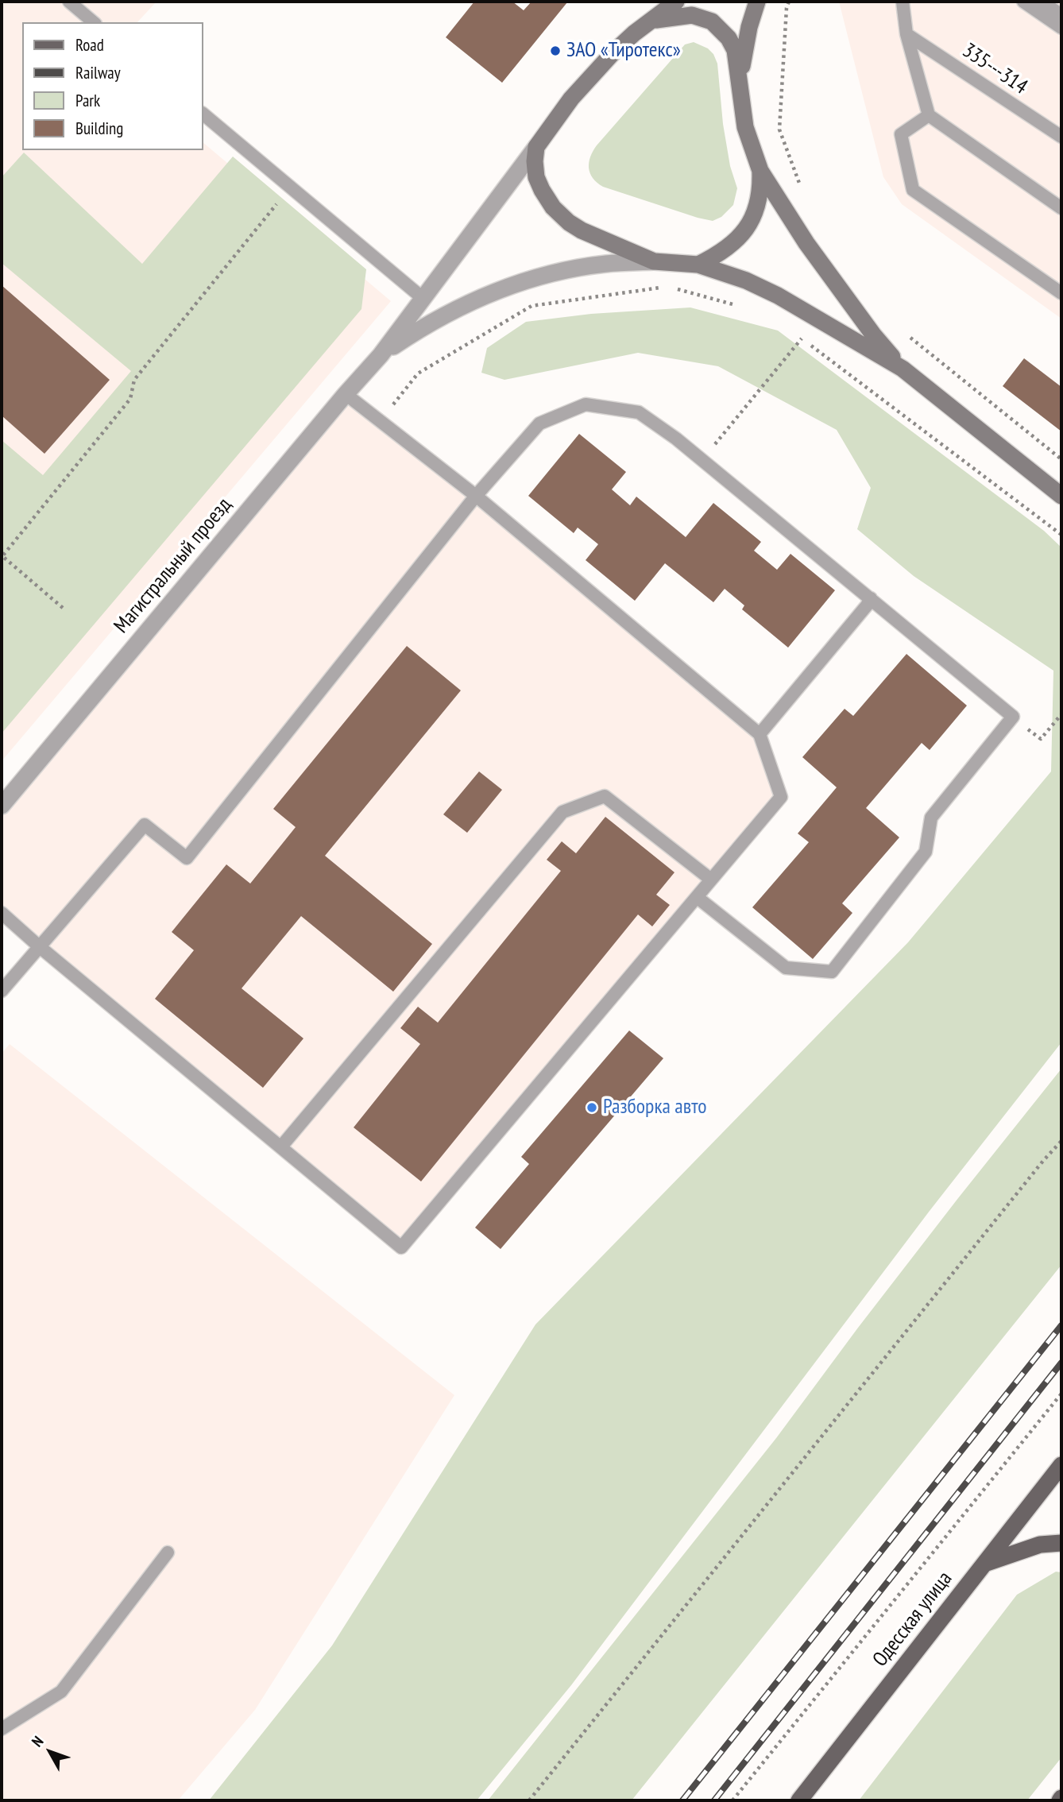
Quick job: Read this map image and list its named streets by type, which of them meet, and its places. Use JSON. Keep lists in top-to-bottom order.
{
  "streets": {
    "main road": ["Одесская улица"],
    "street": ["Магистральный проезд"],
    "lane": ["335---314"]
  },
  "places": ["ЗАО «Тиротекс»", "Разборка авто"],
  "legend": [
    "Road",
    "Railway",
    "Park",
    "Building"
  ],
  "north": "top left"
}
